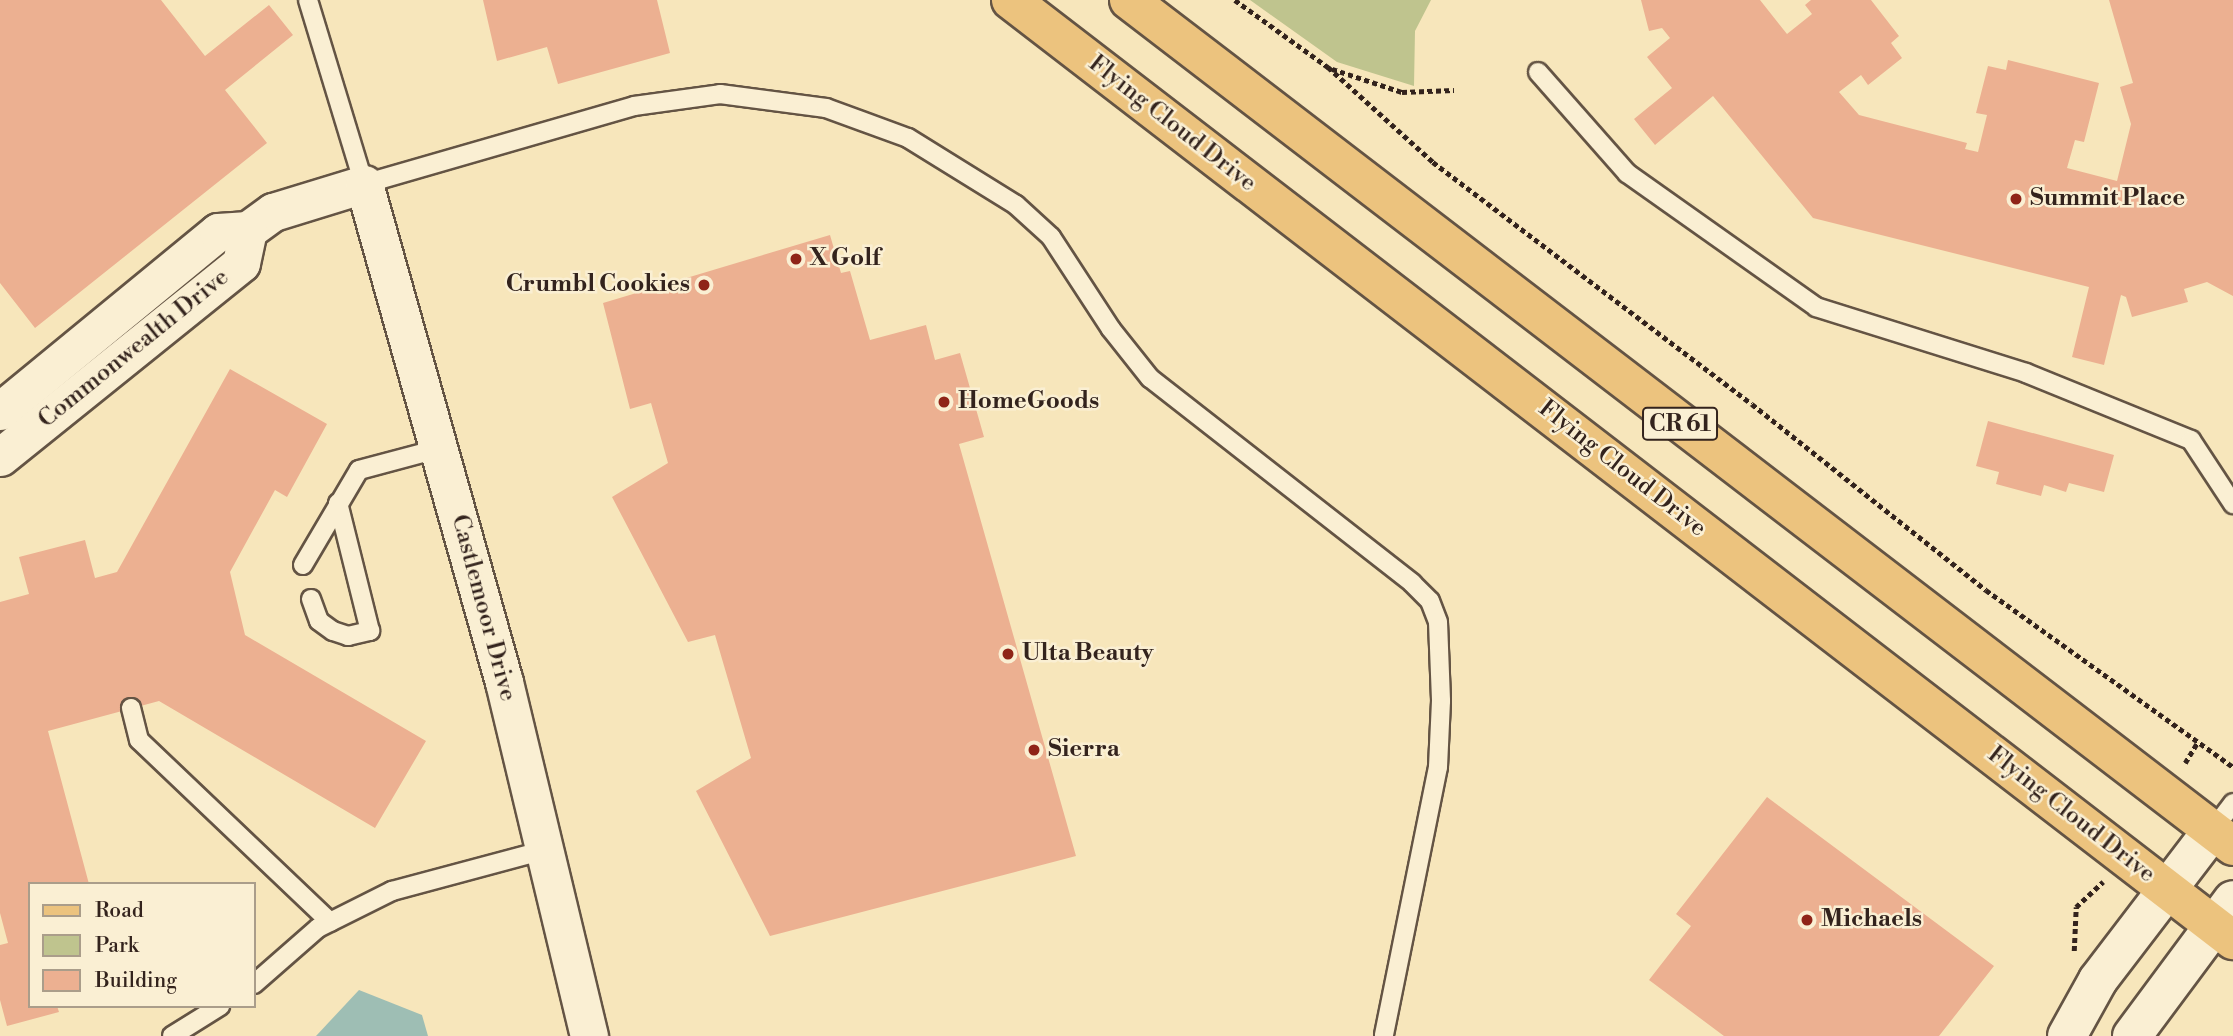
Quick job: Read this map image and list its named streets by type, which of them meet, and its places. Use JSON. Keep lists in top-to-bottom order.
{
  "streets": {
    "main road": ["Flying Cloud Drive", "CR 61"],
    "street": ["Commonwealth Drive", "Castlemoor Drive"]
  },
  "crossings": [
    ["Commonwealth Drive", "Castlemoor Drive"]
  ],
  "places": [
    "Summit Place",
    "X Golf",
    "Crumbl Cookies",
    "HomeGoods",
    "Ulta Beauty",
    "Sierra",
    "Michaels"
  ],
  "legend": ["Road", "Park", "Building"]
}
